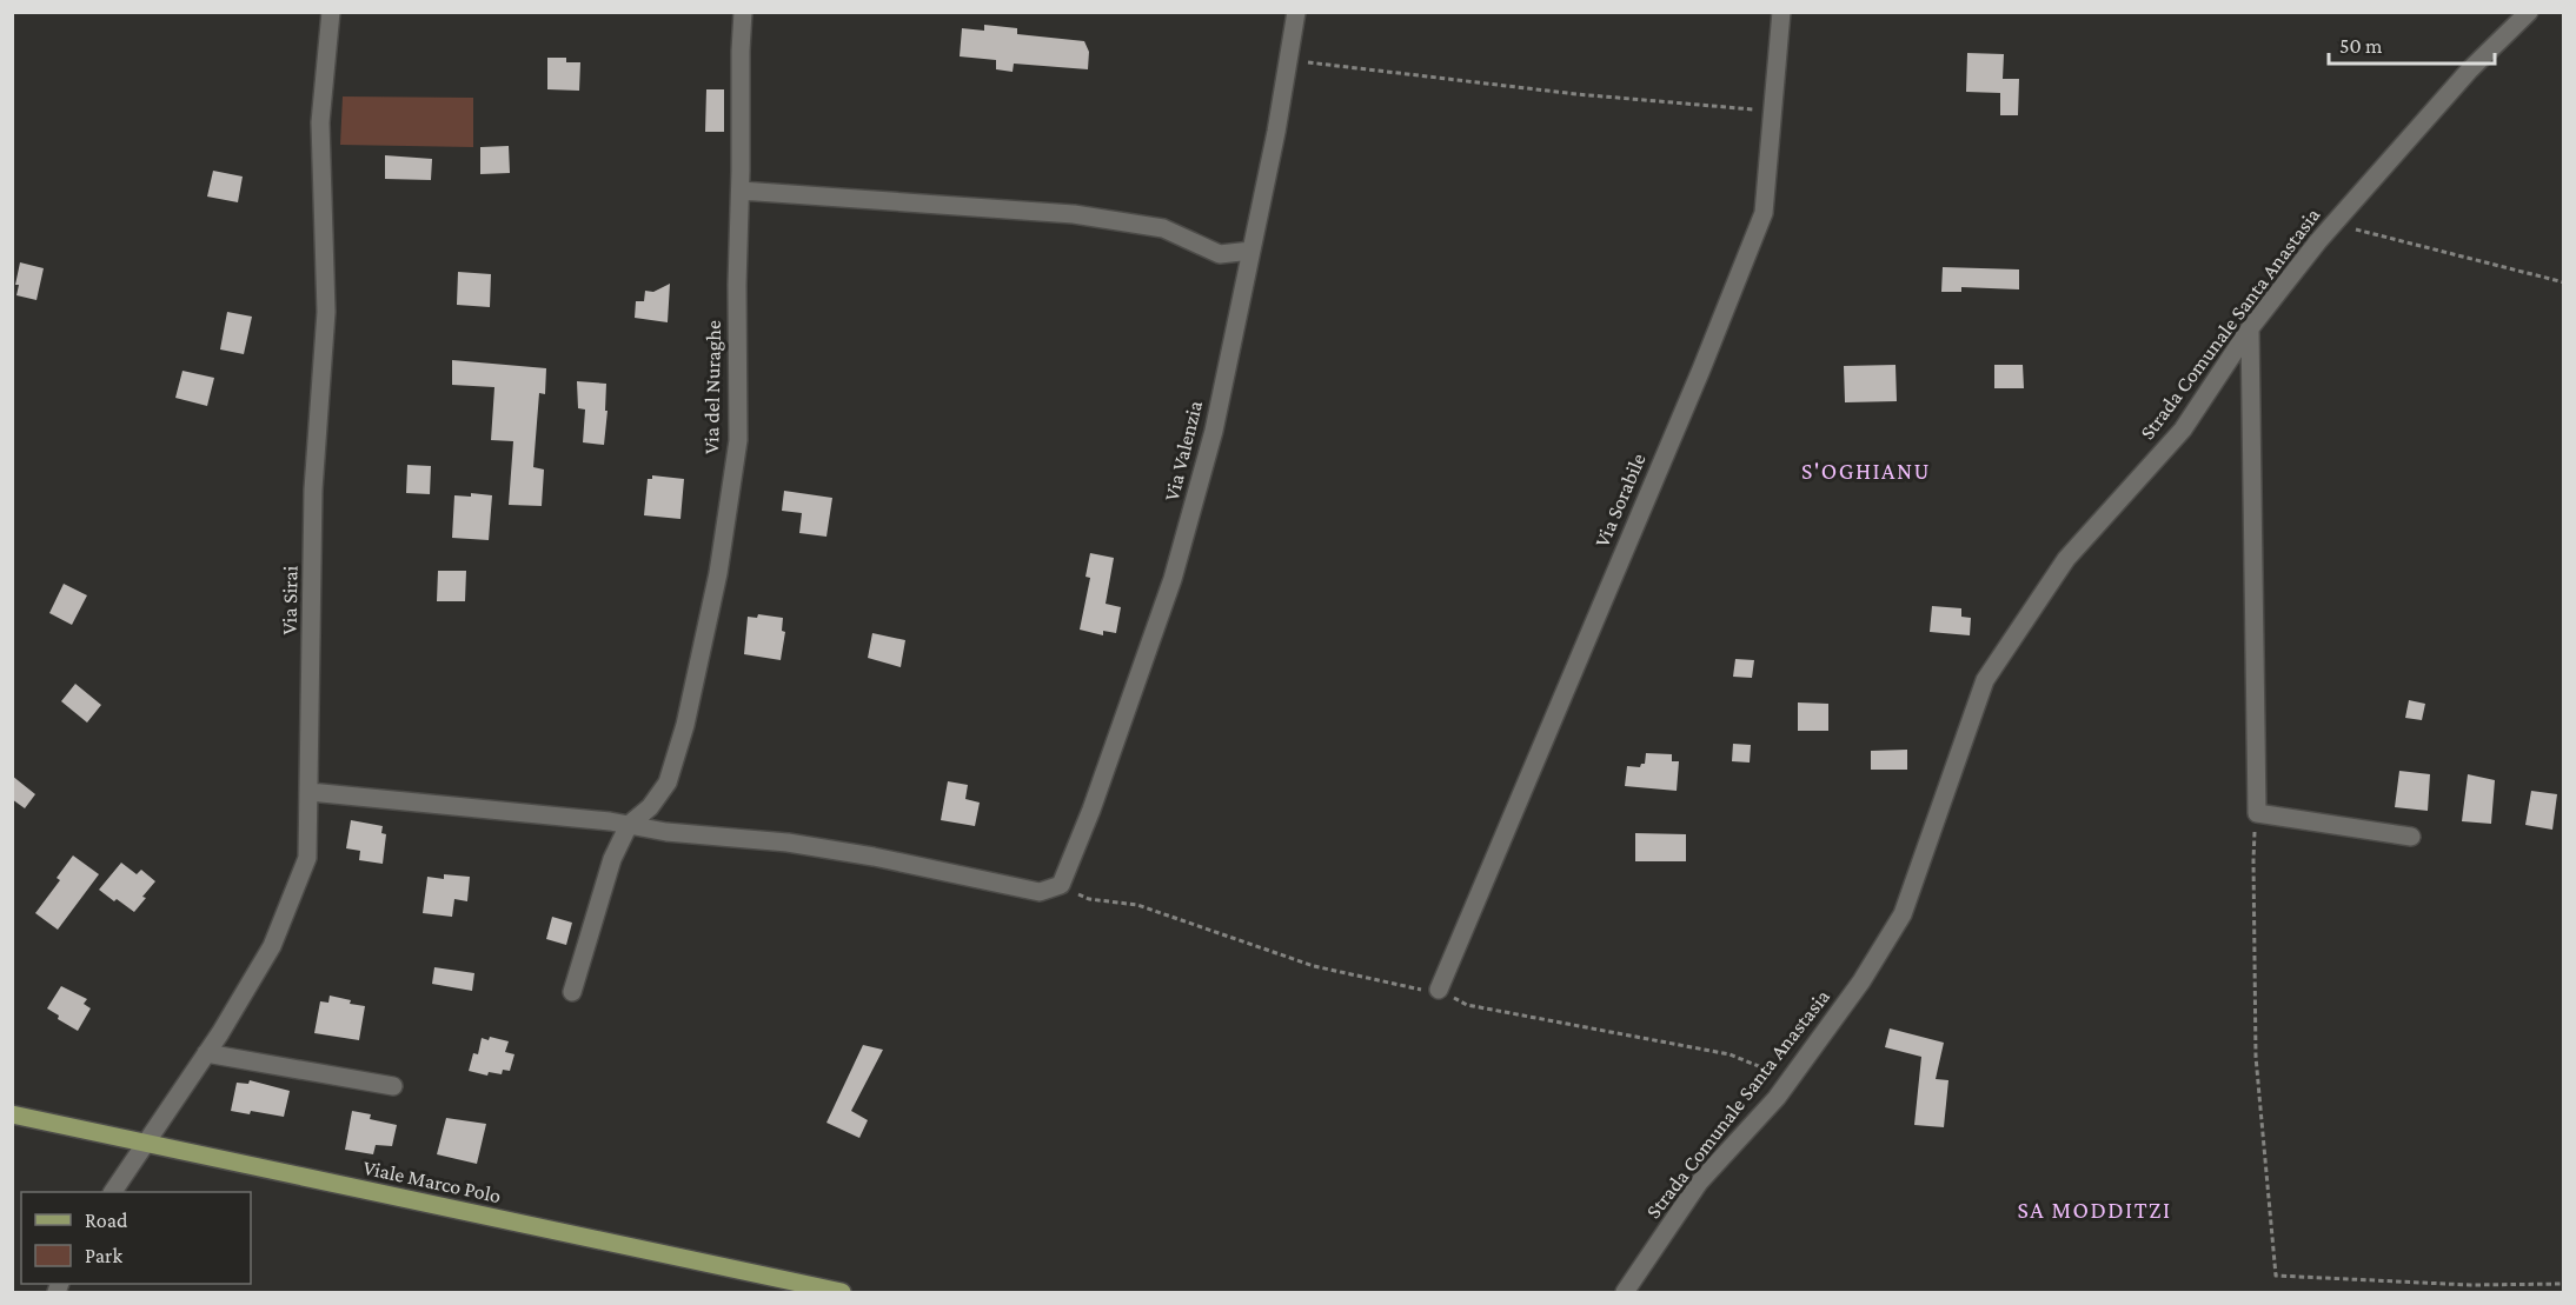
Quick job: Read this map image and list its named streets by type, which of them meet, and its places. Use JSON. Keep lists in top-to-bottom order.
{
  "streets": {
    "main road": ["Viale Marco Polo"],
    "street": [
      "Strada Comunale Santa Anastasia",
      "Via del Nuraghe",
      "Via Valenzia",
      "Via Sorabile",
      "Via Sirai"
    ]
  },
  "crossings": [
    ["Via del Nuraghe", "Via Valenzia"],
    ["Via Sirai", "Viale Marco Polo"]
  ],
  "districts": ["S'OGHIANU", "SA MODDITZI"],
  "legend": ["Road", "Park"],
  "scale_bar": "50 m"
}
